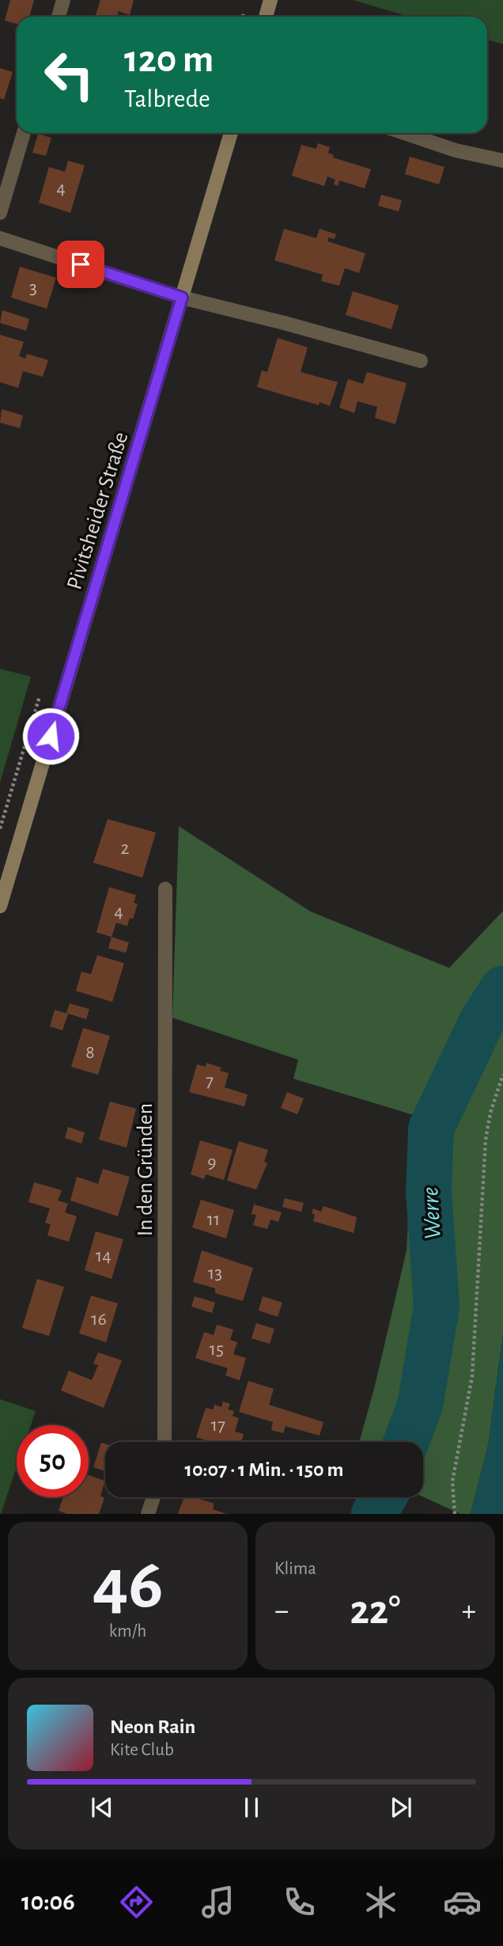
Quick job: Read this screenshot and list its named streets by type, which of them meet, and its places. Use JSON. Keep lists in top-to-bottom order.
{
  "streets": {
    "main road": ["Pivitsheider Straße"],
    "street": ["In den Gründen"]
  },
  "water": ["Werre"],
  "house_numbers": [
    "4",
    "3",
    "2",
    "4",
    "8",
    "7",
    "9",
    "11",
    "14",
    "13",
    "16",
    "15",
    "17"
  ],
  "page": {
    "turn": ["120 m", "Talbrede"],
    "limit": "50",
    "trip": "10:07 · 1 Min. · 150 m",
    "tile": [
      ["46", "km/h"],
      "Klima"
    ],
    "heat": ["−", "22°", "+"],
    "song": ["Neon Rain", "Kite Club"],
    "tabs": "10:06"
  }
}
